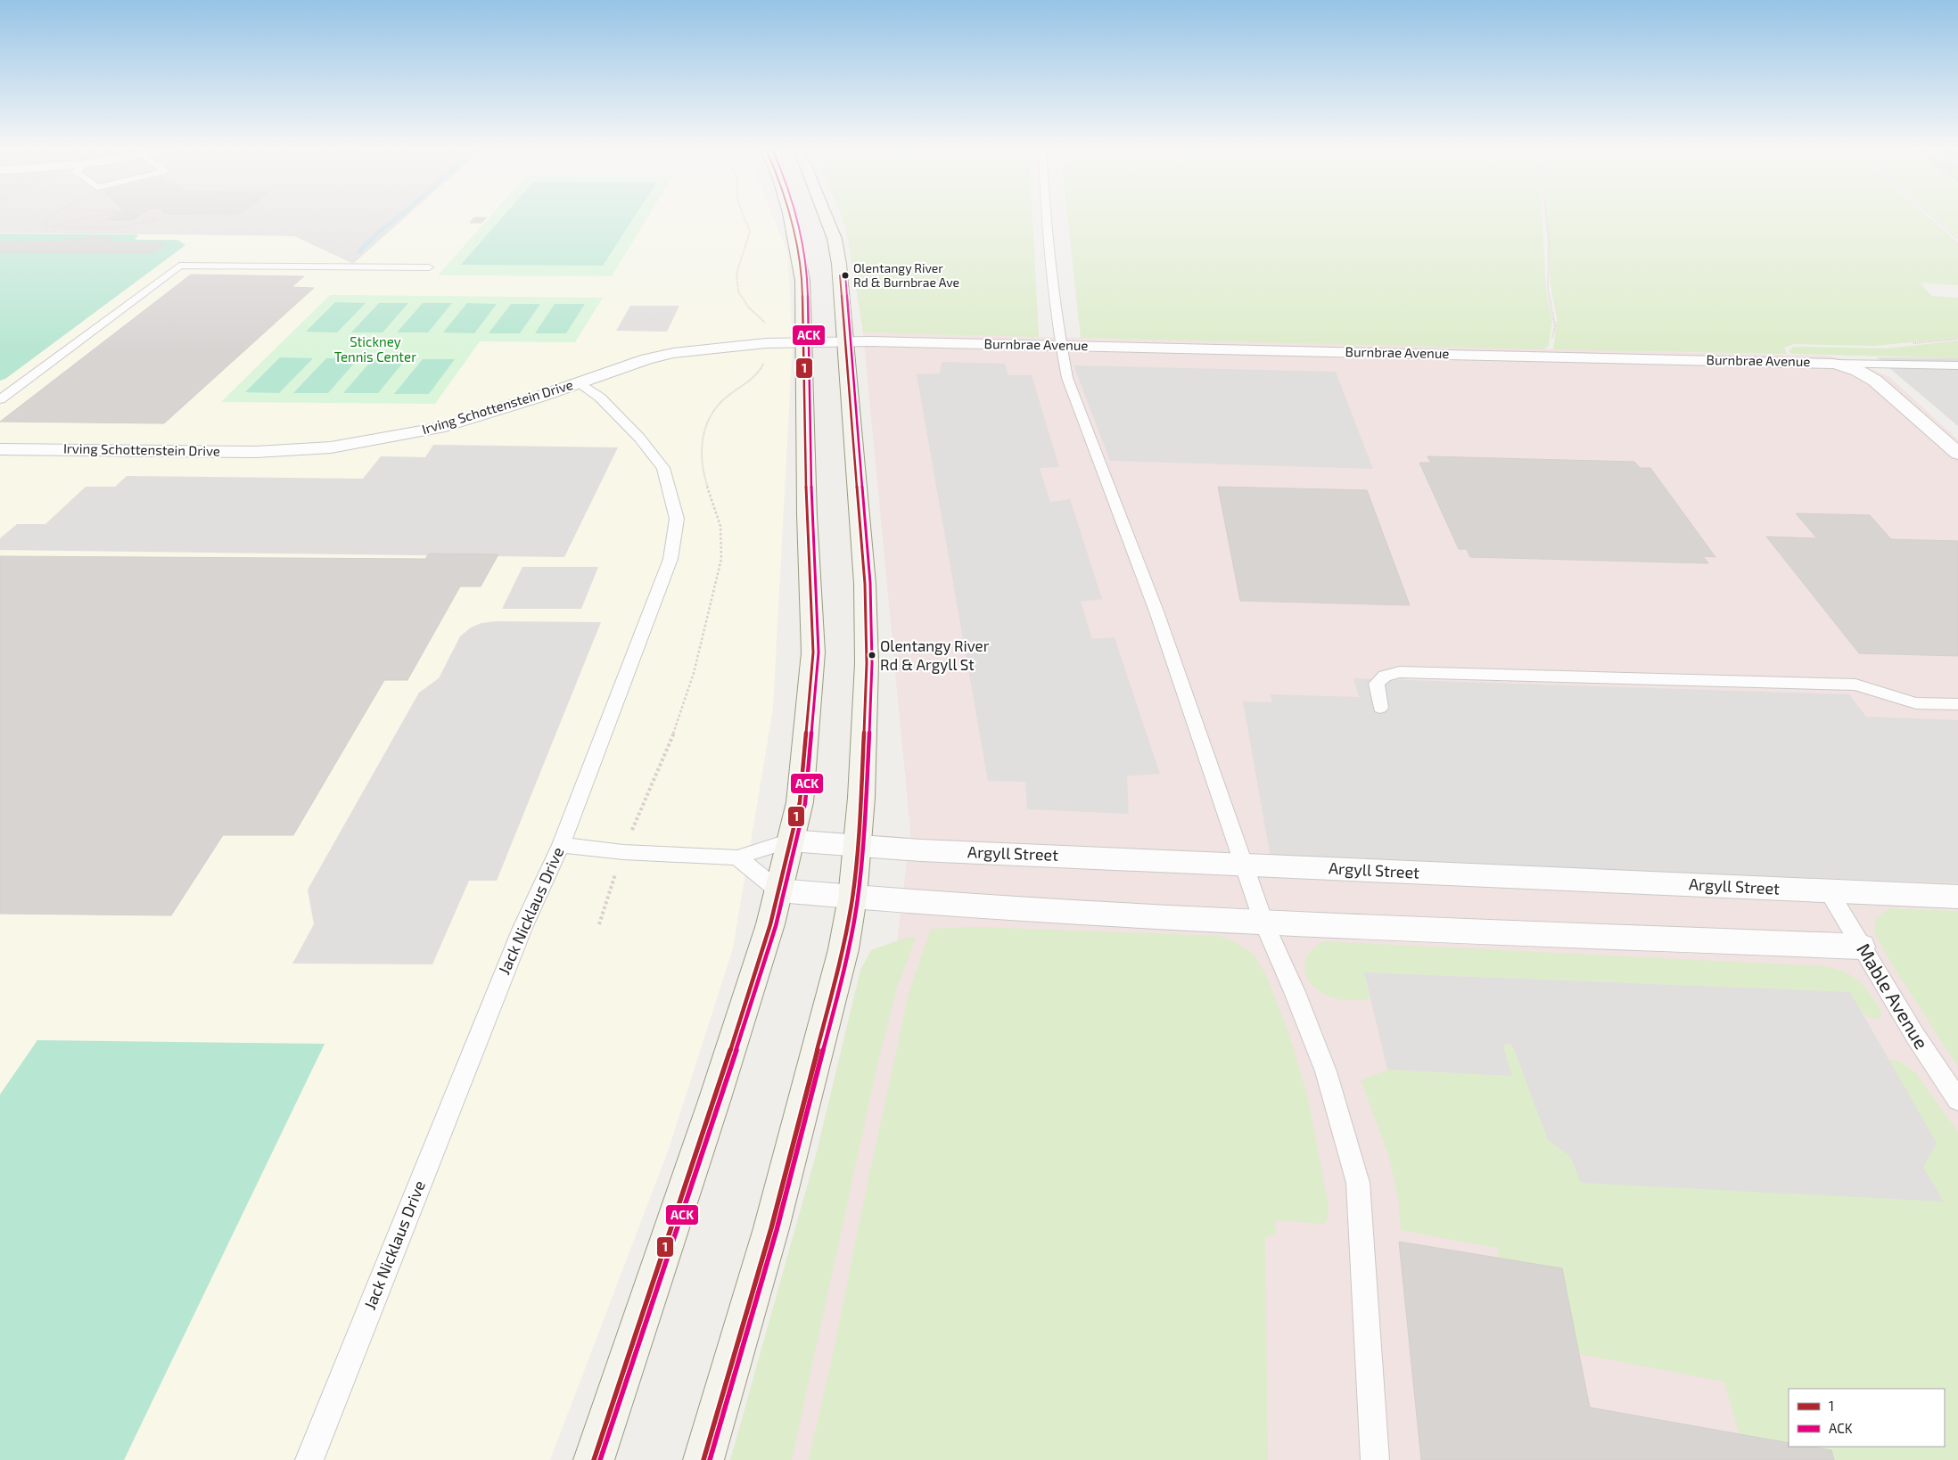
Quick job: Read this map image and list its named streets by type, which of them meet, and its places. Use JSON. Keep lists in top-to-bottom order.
{
  "streets": {
    "street": ["Burnbrae Avenue", "Irving Schottenstein Drive", "Argyll Street"],
    "lane": ["Jack Nicklaus Drive", "Mable Avenue"]
  },
  "crossings": [
    ["Burnbrae Avenue", "Irving Schottenstein Drive"],
    ["Irving Schottenstein Drive", "Jack Nicklaus Drive"],
    ["Argyll Street", "Mable Avenue"]
  ],
  "parks": ["Stickney Tennis Center"],
  "places": ["Olentangy River Rd & Burnbrae Ave", "Olentangy River Rd & Argyll St"],
  "lines": ["transit line 1", "transit line ACK"],
  "legend": ["1", "ACK"]
}
